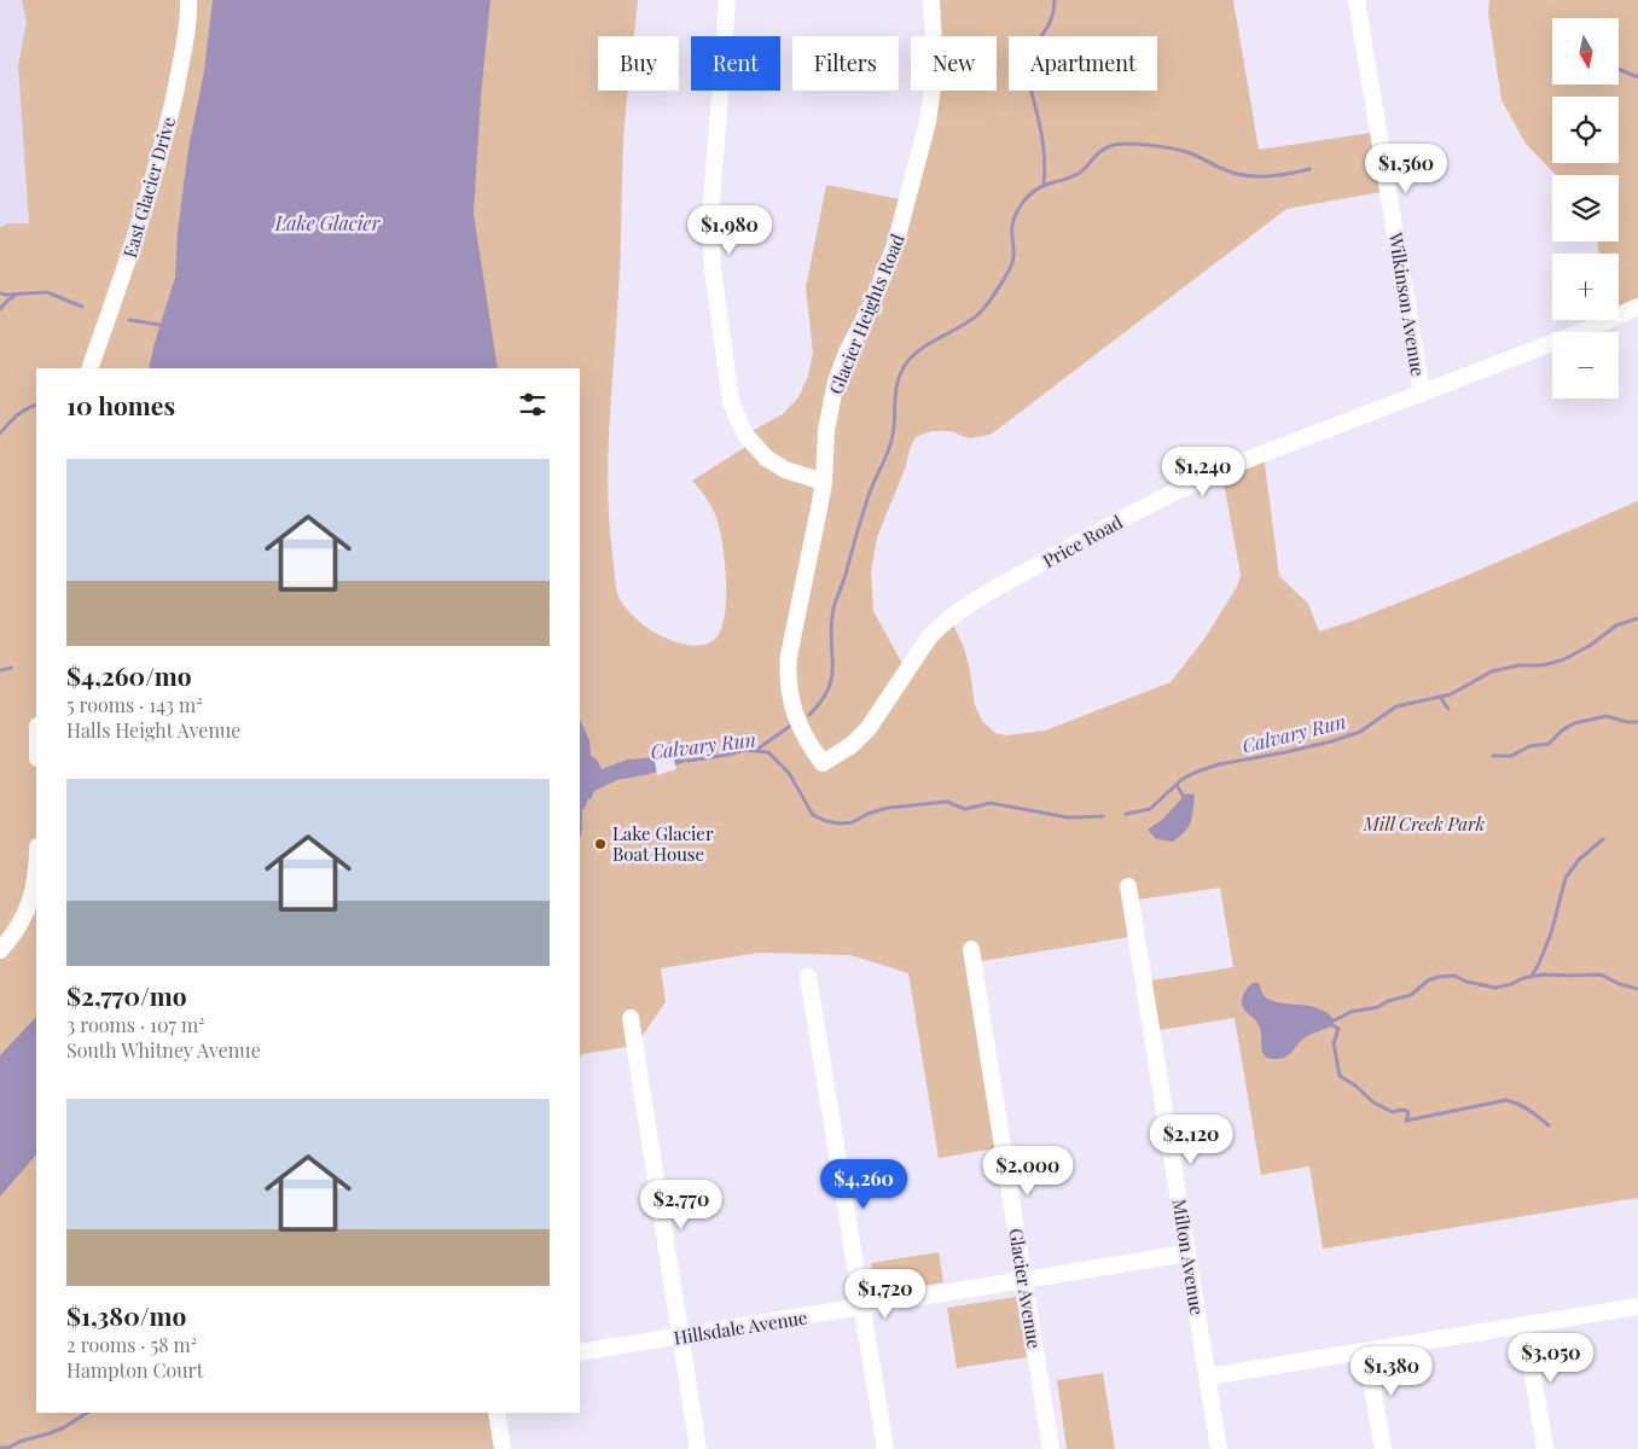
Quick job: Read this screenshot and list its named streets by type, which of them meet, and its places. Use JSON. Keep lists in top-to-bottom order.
{
  "streets": {
    "street": [
      "East Glacier Drive",
      "Wilkinson Avenue",
      "Glacier Heights Road",
      "Price Road",
      "Milton Avenue",
      "Glacier Avenue",
      "Hillsdale Avenue"
    ]
  },
  "crossings": [
    ["Wilkinson Avenue", "Price Road"],
    ["Glacier Heights Road", "Price Road"],
    ["Milton Avenue", "Hillsdale Avenue"],
    ["Glacier Avenue", "Hillsdale Avenue"]
  ],
  "water": ["Lake Glacier", "Calvary Run"],
  "parks": ["Mill Creek Park"],
  "places": ["Lake Glacier Boat House"],
  "north": "bottom",
  "page": {
    "map_buttons": ["+", "−"],
    "chip": [
      "Buy",
      "Rent",
      "Filters",
      "New",
      "Apartment"
    ],
    "price": [
      "$1,560",
      "$1,980",
      "$1,240",
      "$2,120",
      "$2,000",
      "$4,260",
      "$2,770",
      "$1,720",
      "$3,050",
      "$1,380"
    ],
    "heading": "10 homes",
    "list": [
      {
        "name": "$4,260/mo",
        "note": "5 rooms · 143 m² · Halls Height Avenue"
      },
      {
        "name": "$2,770/mo",
        "note": "3 rooms · 107 m² · South Whitney Avenue"
      },
      {
        "name": "$1,380/mo",
        "note": "2 rooms · 58 m² · Hampton Court"
      }
    ]
  }
}
